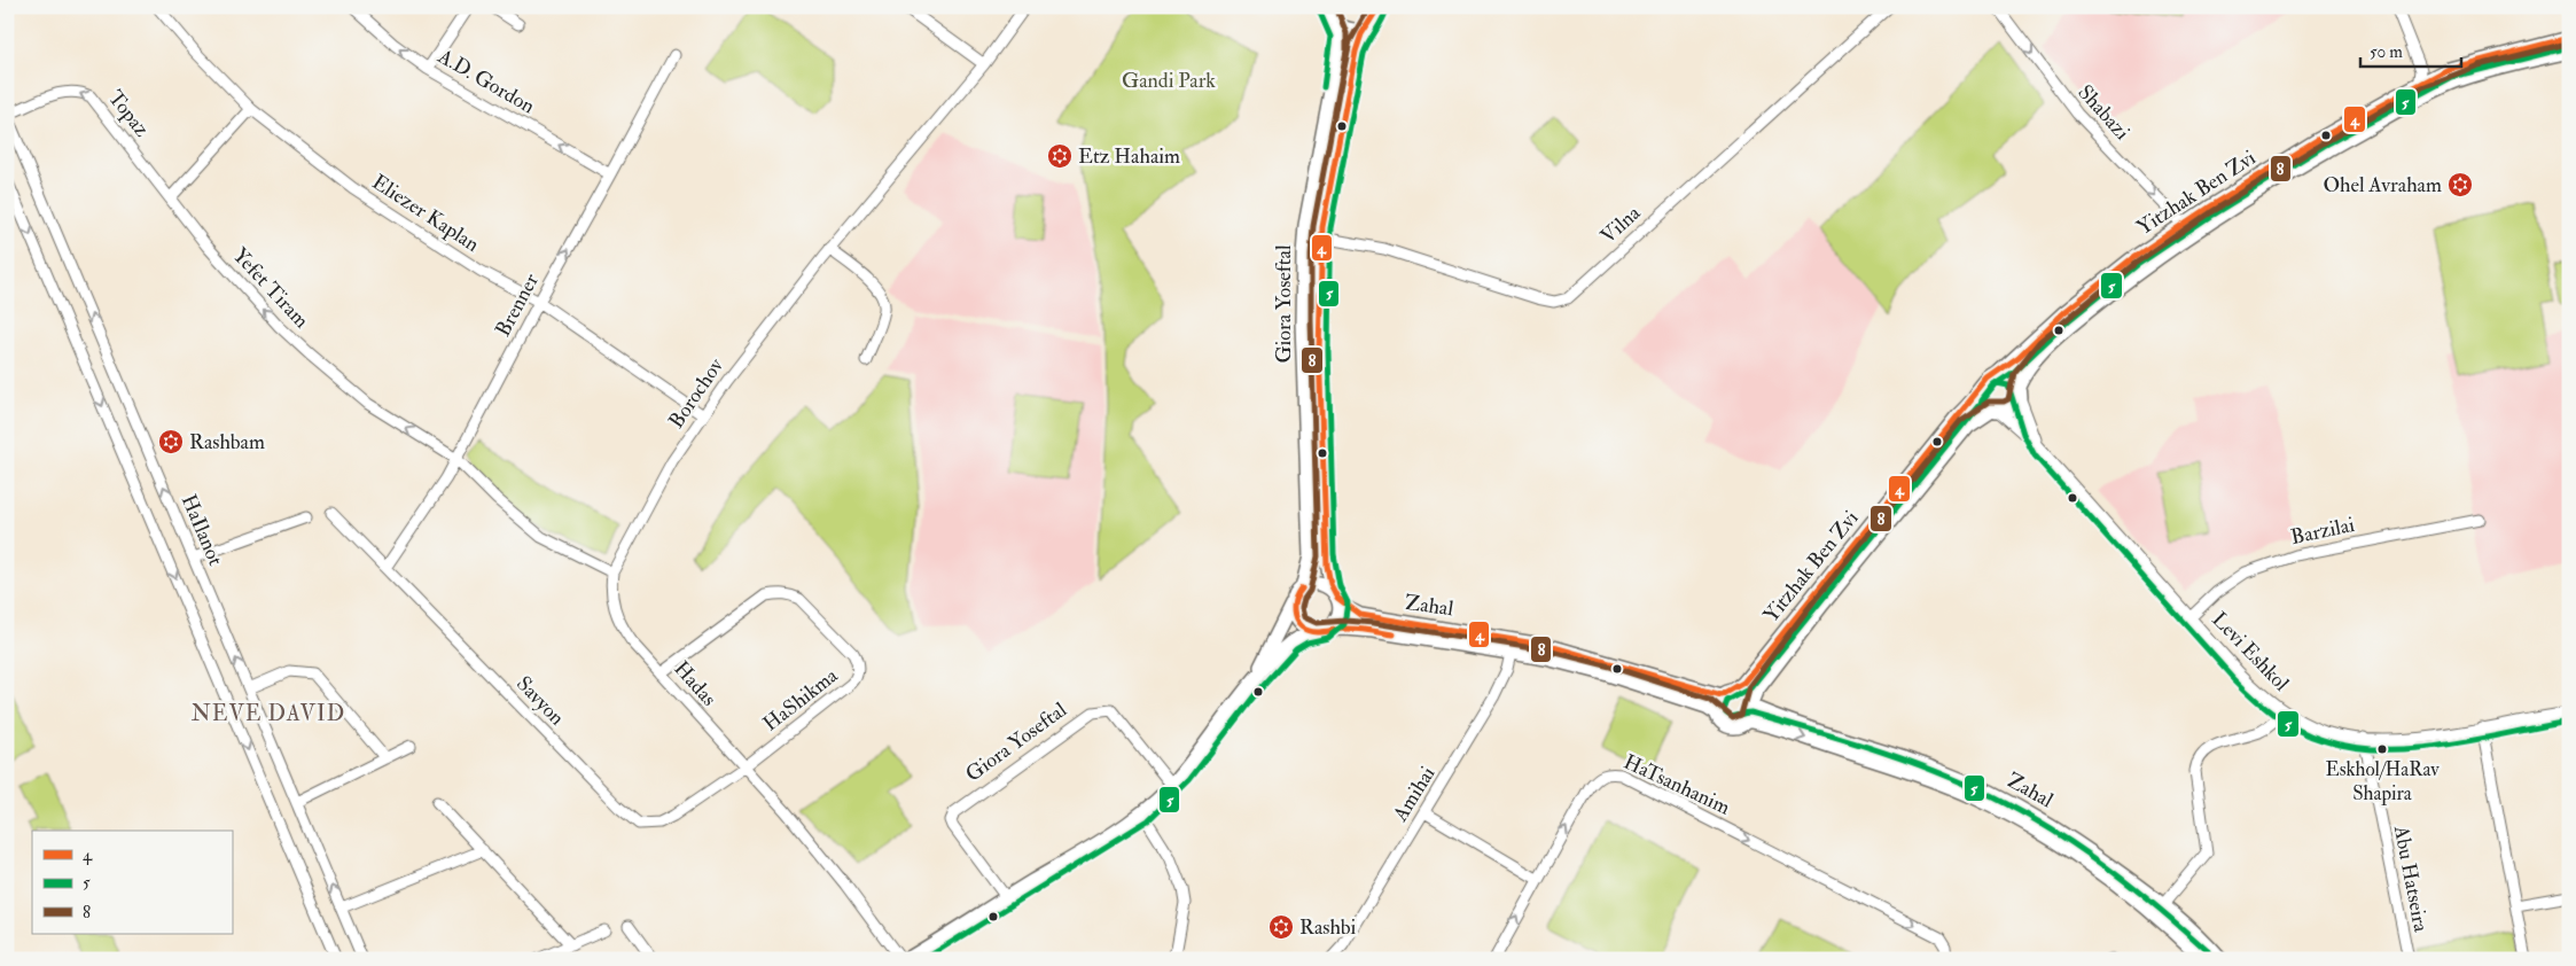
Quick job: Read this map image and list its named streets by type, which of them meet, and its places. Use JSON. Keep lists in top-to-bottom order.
{
  "streets": {
    "street": [
      "A.D. Gordon",
      "Shabazi",
      "Topaz",
      "Yitzhak Ben Zvi",
      "Eliezer Kaplan",
      "Vilna",
      "Yefet Tiram",
      "Giora Yoseftal",
      "Brenner",
      "Borochov",
      "HaIlanot",
      "Barzilai",
      "Zahal",
      "Levi Eshkol",
      "Hadas",
      "HaShikma",
      "Savyon",
      "HaTsanhanim",
      "Amihai",
      "Abu Hatseira"
    ]
  },
  "crossings": [
    ["A.D. Gordon", "Brenner"],
    ["Shabazi", "Yitzhak Ben Zvi"],
    ["Topaz", "Yefet Tiram"],
    ["Topaz", "HaIlanot"],
    ["Yitzhak Ben Zvi", "Zahal"],
    ["Yitzhak Ben Zvi", "Levi Eshkol"],
    ["Eliezer Kaplan", "Brenner"],
    ["Eliezer Kaplan", "Borochov"],
    ["Vilna", "Giora Yoseftal"],
    ["Yefet Tiram", "Brenner"],
    ["Giora Yoseftal", "Zahal"],
    ["Brenner", "Savyon"],
    ["Borochov", "Hadas"],
    ["Barzilai", "Levi Eshkol"],
    ["Zahal", "Amihai"],
    ["Levi Eshkol", "Abu Hatseira"],
    ["Hadas", "HaShikma"],
    ["Hadas", "Savyon"],
    ["HaShikma", "Savyon"]
  ],
  "one_way": [
    "A.D. Gordon",
    "Shabazi",
    "Topaz",
    "Yefet Tiram"
  ],
  "districts": ["NEVE DAVID"],
  "parks": ["Gandi Park"],
  "places": {
    "synagogue": [
      "Etz Hahaim",
      "Ohel Avraham",
      "Rashbam",
      "Rashbi"
    ],
    "other": ["Eskhol/HaRav Shapira"]
  },
  "lines": ["transit line 4", "transit line 8", "transit line 5"],
  "legend": ["4", "5", "8"],
  "scale_bar": "50 m"
}
